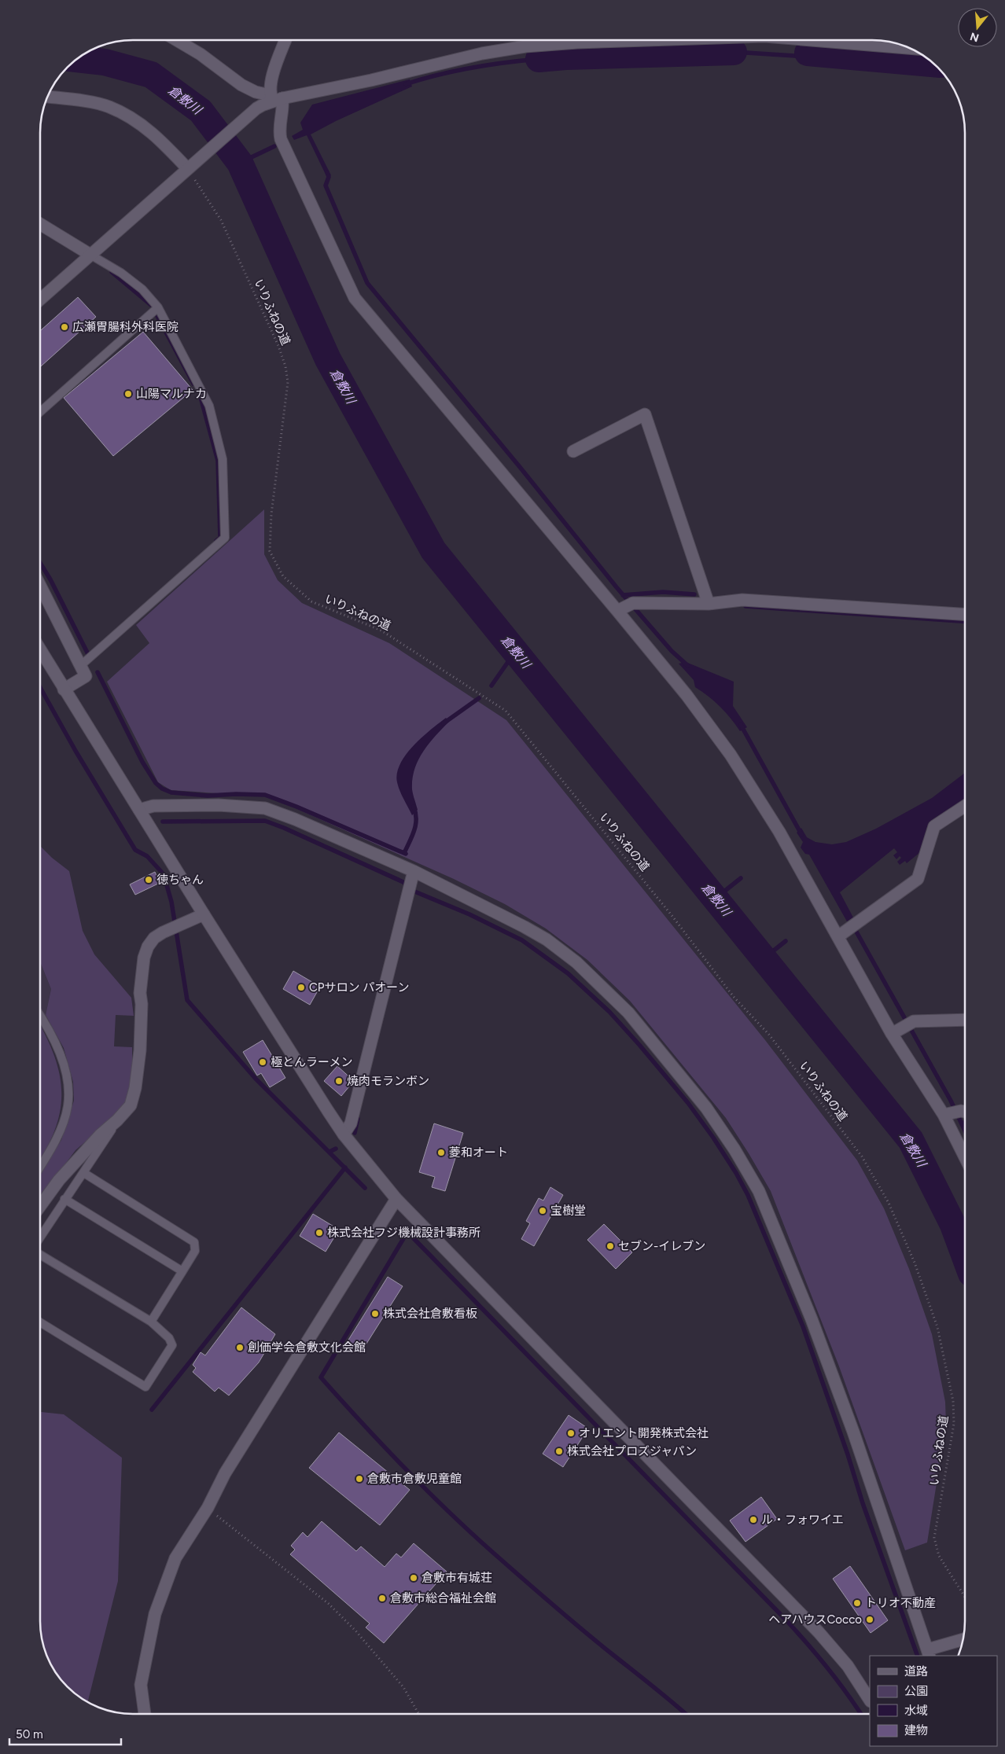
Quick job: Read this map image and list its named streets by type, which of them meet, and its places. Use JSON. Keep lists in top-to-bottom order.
{
  "streets": {
    "path": ["いりふねの道"]
  },
  "water": ["倉敷川"],
  "places": [
    "広瀬胃腸科外科医院",
    "山陽マルナカ",
    "徳ちゃん",
    "CPサロン パオーン",
    "極とんラーメン",
    "焼肉モランボン",
    "菱和オート",
    "宝樹堂",
    "株式会社フジ機械設計事務所",
    "セブン-イレブン",
    "株式会社倉敷看板",
    "創価学会倉敷文化会館",
    "オリエント開発株式会社",
    "株式会社プロズジャパン",
    "倉敷市倉敷児童館",
    "ル・フォワイエ",
    "倉敷市有城荘",
    "倉敷市総合福祉会館",
    "トリオ不動産",
    "ヘアハウスCocco"
  ],
  "legend": [
    "道路",
    "公園",
    "水域",
    "建物"
  ],
  "scale_bar": "50 m",
  "north": "bottom"
}
